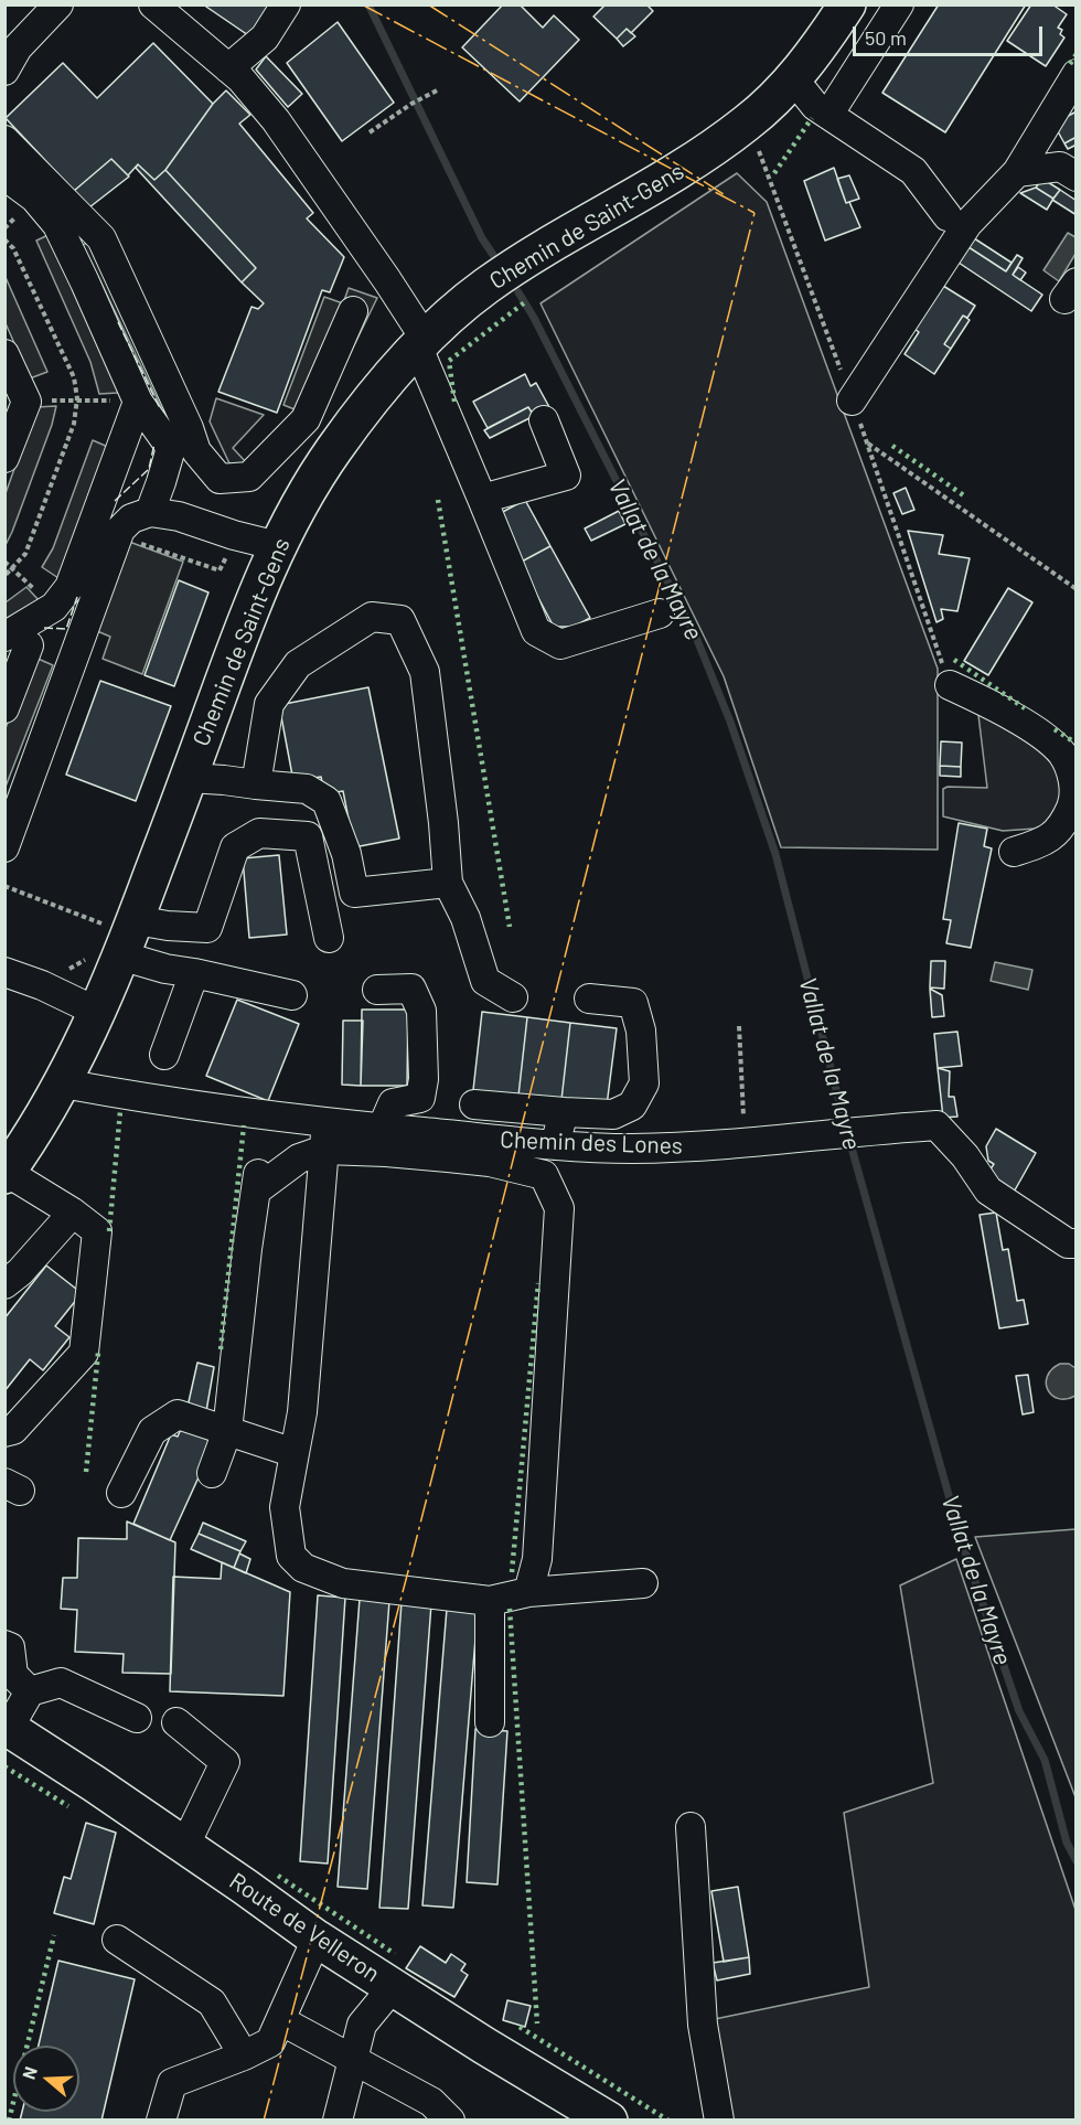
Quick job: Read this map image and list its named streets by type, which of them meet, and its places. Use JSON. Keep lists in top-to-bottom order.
{
  "streets": {
    "main road": ["Chemin de Saint-Gens", "Route de Velleron"],
    "street": ["Chemin des Lones"]
  },
  "crossings": [
    ["Chemin de Saint-Gens", "Chemin des Lones"]
  ],
  "water": ["Vallat de la Mayre"],
  "scale_bar": "50 m",
  "north": "left"
}
